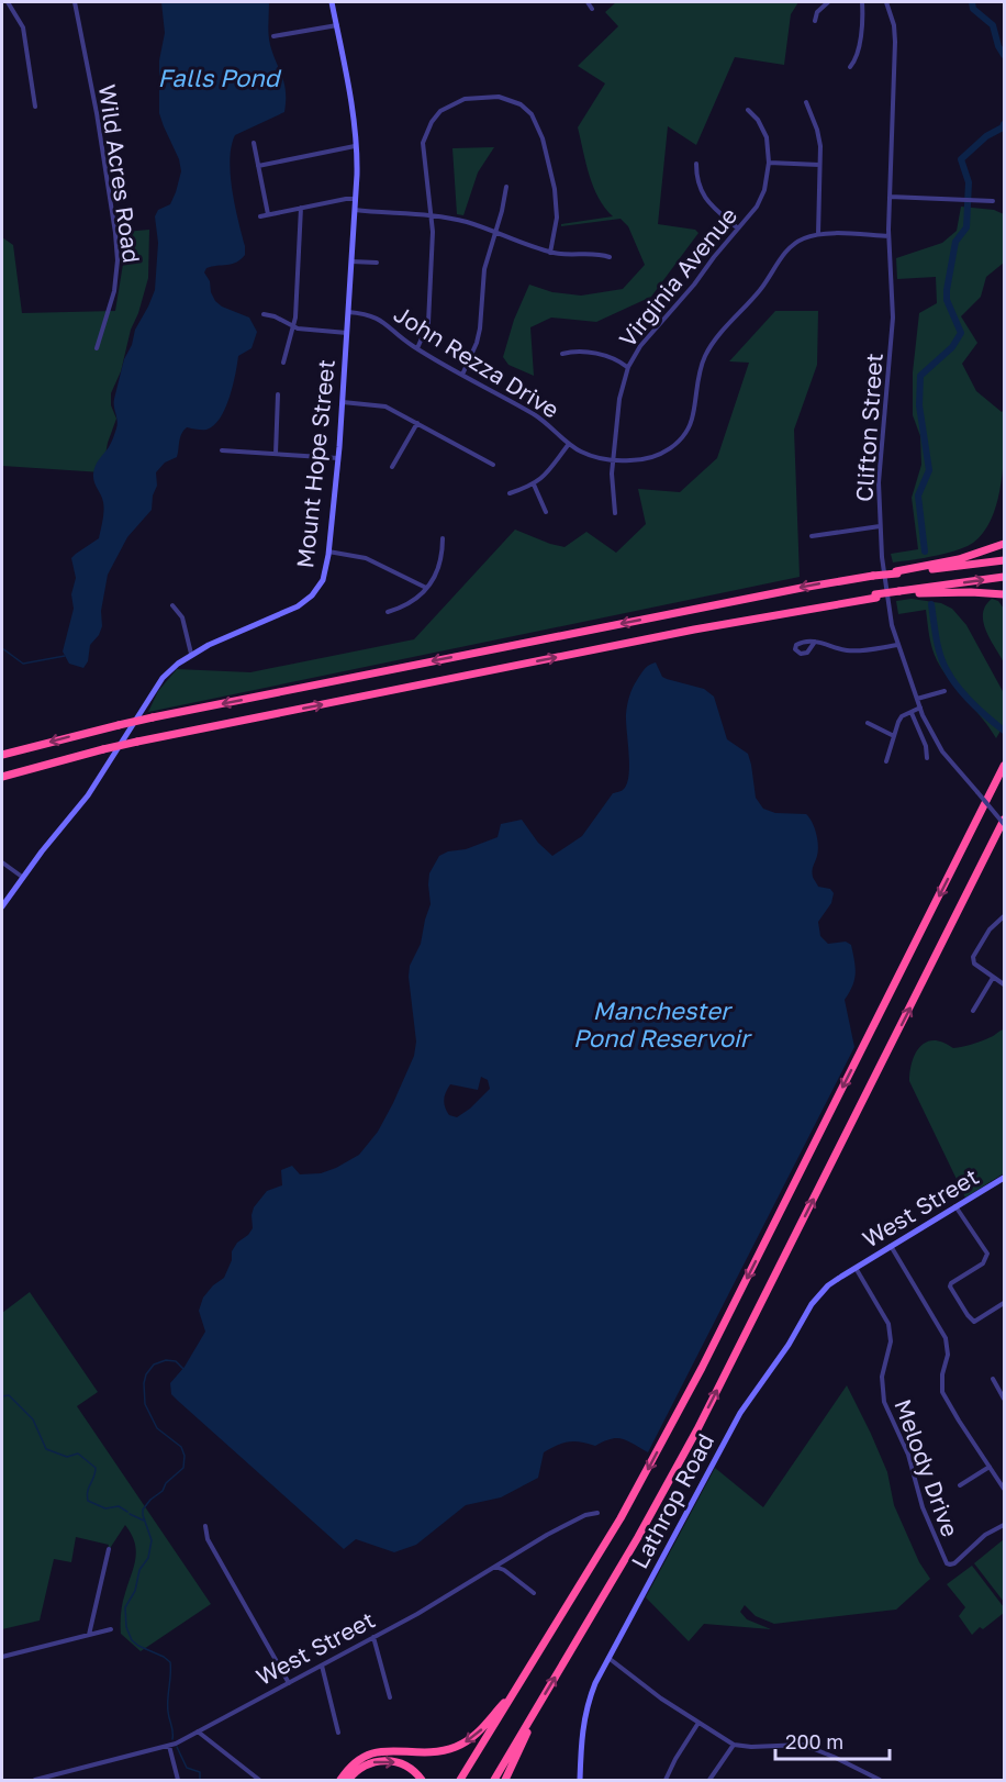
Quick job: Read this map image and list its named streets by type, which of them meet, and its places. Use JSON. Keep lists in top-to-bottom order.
{
  "streets": {
    "street": [
      "Wild Acres Road",
      "Virginia Avenue",
      "John Rezza Drive",
      "Clifton Street",
      "Mount Hope Street",
      "West Street",
      "Melody Drive",
      "Lathrop Road"
    ]
  },
  "crossings": [
    ["Virginia Avenue", "John Rezza Drive"],
    ["John Rezza Drive", "Mount Hope Street"],
    ["West Street", "Melody Drive"],
    ["West Street", "Lathrop Road"],
    ["Melody Drive", "Lathrop Road"]
  ],
  "water": ["Falls Pond", "Manchester Pond Reservoir"],
  "scale_bar": "200 m"
}
